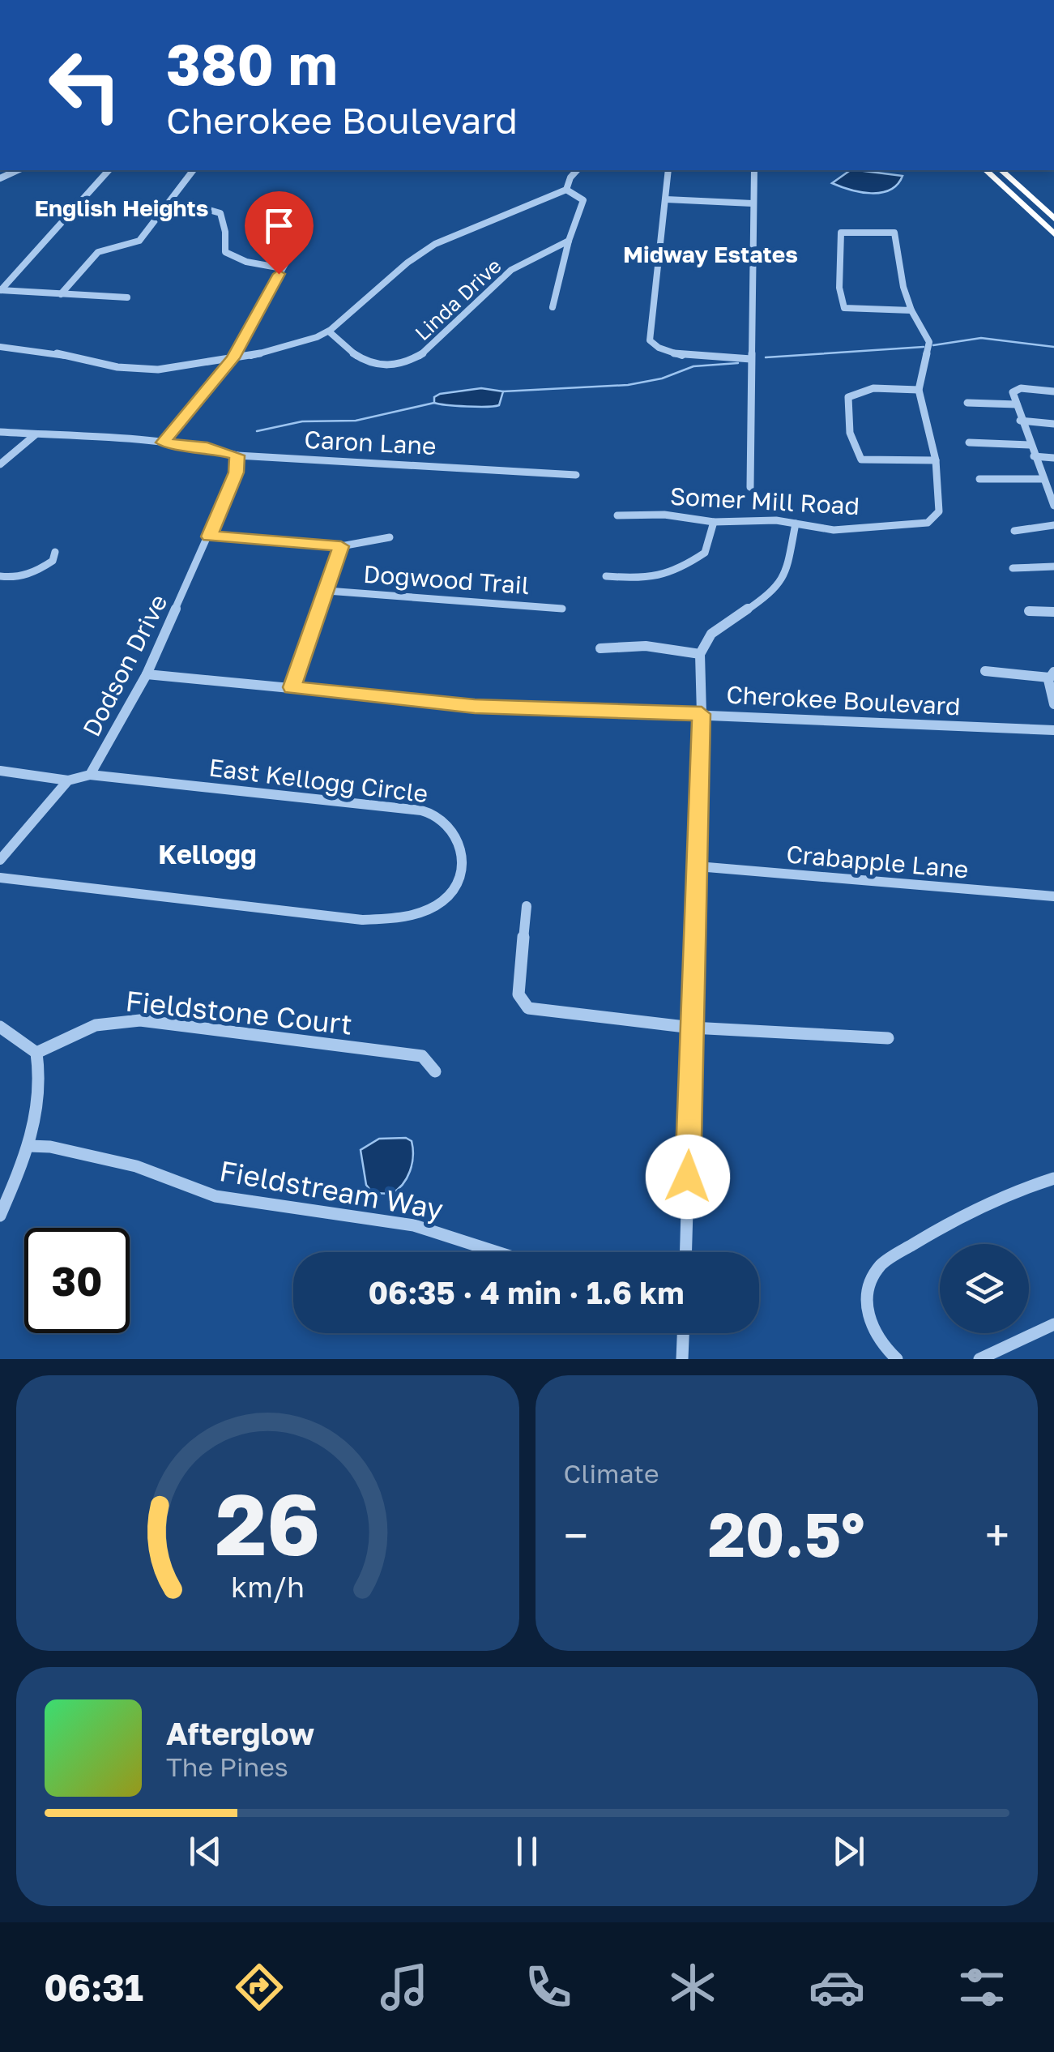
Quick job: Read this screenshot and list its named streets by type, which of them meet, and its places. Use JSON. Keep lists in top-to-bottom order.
{
  "streets": {
    "street": [
      "Linda Drive",
      "Caron Lane",
      "Somer Mill Road",
      "Dogwood Trail",
      "Dodson Drive",
      "Cherokee Boulevard",
      "East Kellogg Circle",
      "Crabapple Lane",
      "Fieldstone Court",
      "Fieldstream Way"
    ]
  },
  "crossings": [
    ["Caron Lane", "Dodson Drive"],
    ["Dodson Drive", "Cherokee Boulevard"],
    ["Dodson Drive", "East Kellogg Circle"]
  ],
  "districts": ["English Heights", "Midway Estates", "Kellogg"],
  "page": {
    "turn": ["380 m", "Cherokee Boulevard"],
    "limit": "30",
    "trip": "06:35 · 4 min · 1.6 km",
    "tile": "Climate",
    "heat": ["−", "20.5°", "+"],
    "song": ["Afterglow", "The Pines"],
    "tabs": "06:31",
    "gauge": ["26", "km/h"]
  }
}
